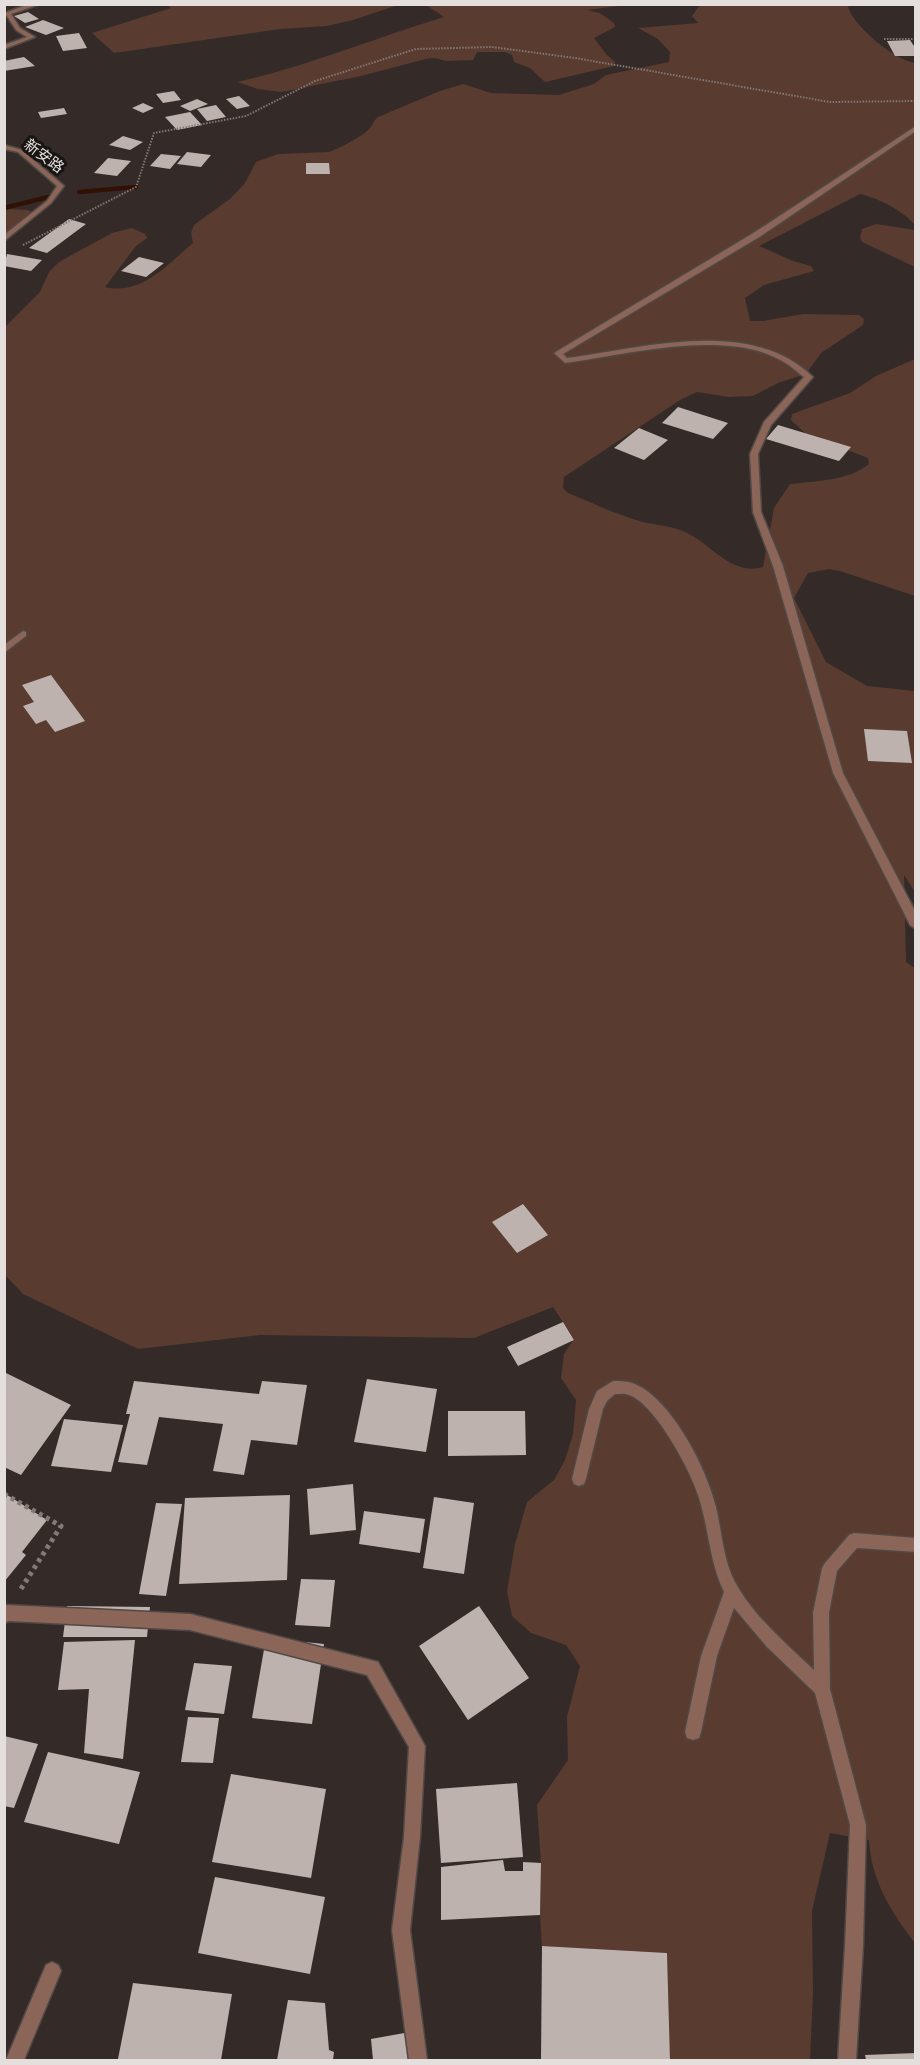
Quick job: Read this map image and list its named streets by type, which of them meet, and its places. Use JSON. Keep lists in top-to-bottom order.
{
  "streets": {
    "street": ["新安路"]
  }
}
